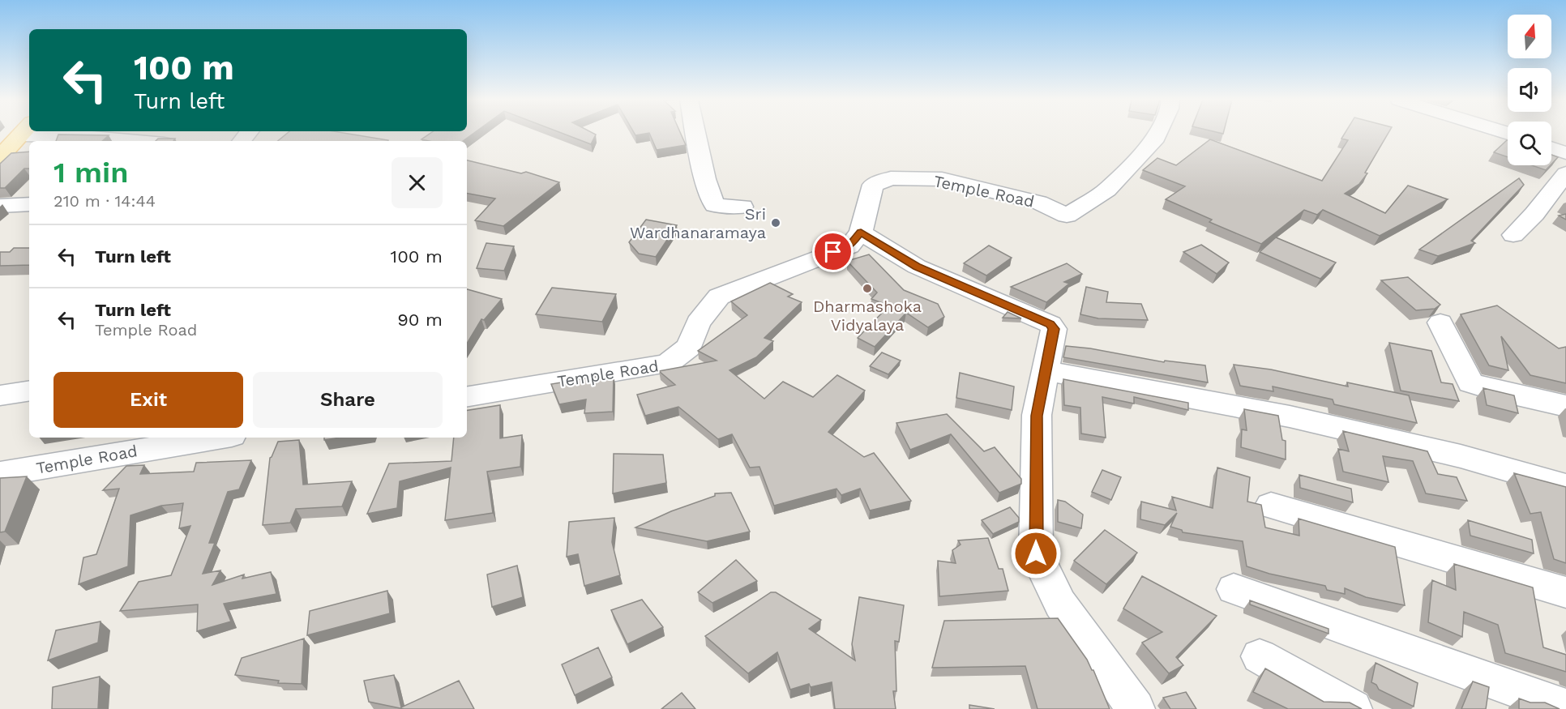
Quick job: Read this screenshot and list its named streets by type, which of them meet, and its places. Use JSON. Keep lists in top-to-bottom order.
{
  "streets": {
    "street": ["Temple Road"]
  },
  "places": ["Sri Wardhanaramaya", "Dharmashoka Vidyalaya"],
  "north": "top",
  "page": {
    "turn": ["100 m", "Turn left"],
    "heading": ["1 min", "210 m · 14:44"],
    "list": [
      {
        "name": "Turn left",
        "value": "100 m"
      },
      {
        "name": "Turn left",
        "note": "Temple Road",
        "value": "90 m"
      }
    ],
    "buttons": ["Exit", "Share"]
  }
}
